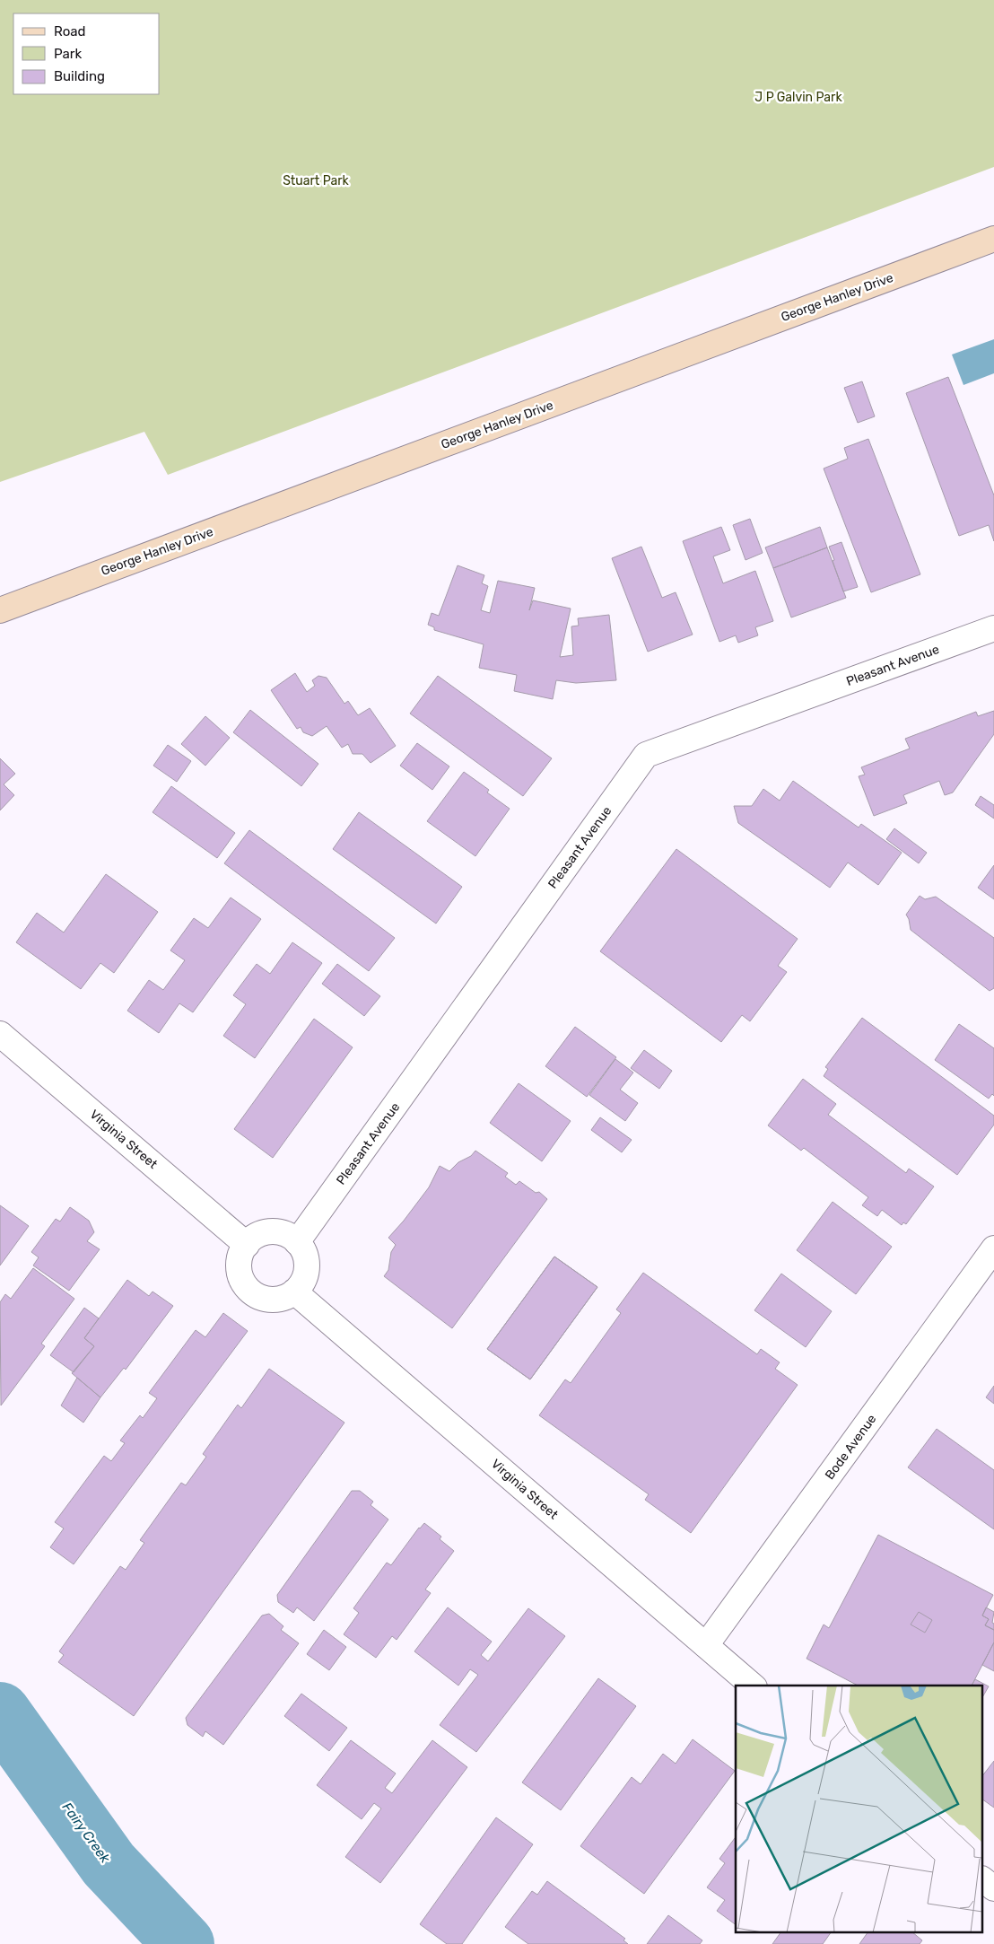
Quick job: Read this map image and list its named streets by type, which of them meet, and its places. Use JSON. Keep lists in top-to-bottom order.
{
  "streets": {
    "main road": ["George Hanley Drive"],
    "street": ["Pleasant Avenue", "Virginia Street", "Bode Avenue"]
  },
  "crossings": [
    ["Pleasant Avenue", "Virginia Street"],
    ["Virginia Street", "Bode Avenue"]
  ],
  "water": ["Fairy Creek"],
  "parks": ["J P Galvin Park", "Stuart Park"],
  "legend": ["Road", "Park", "Building"]
}
